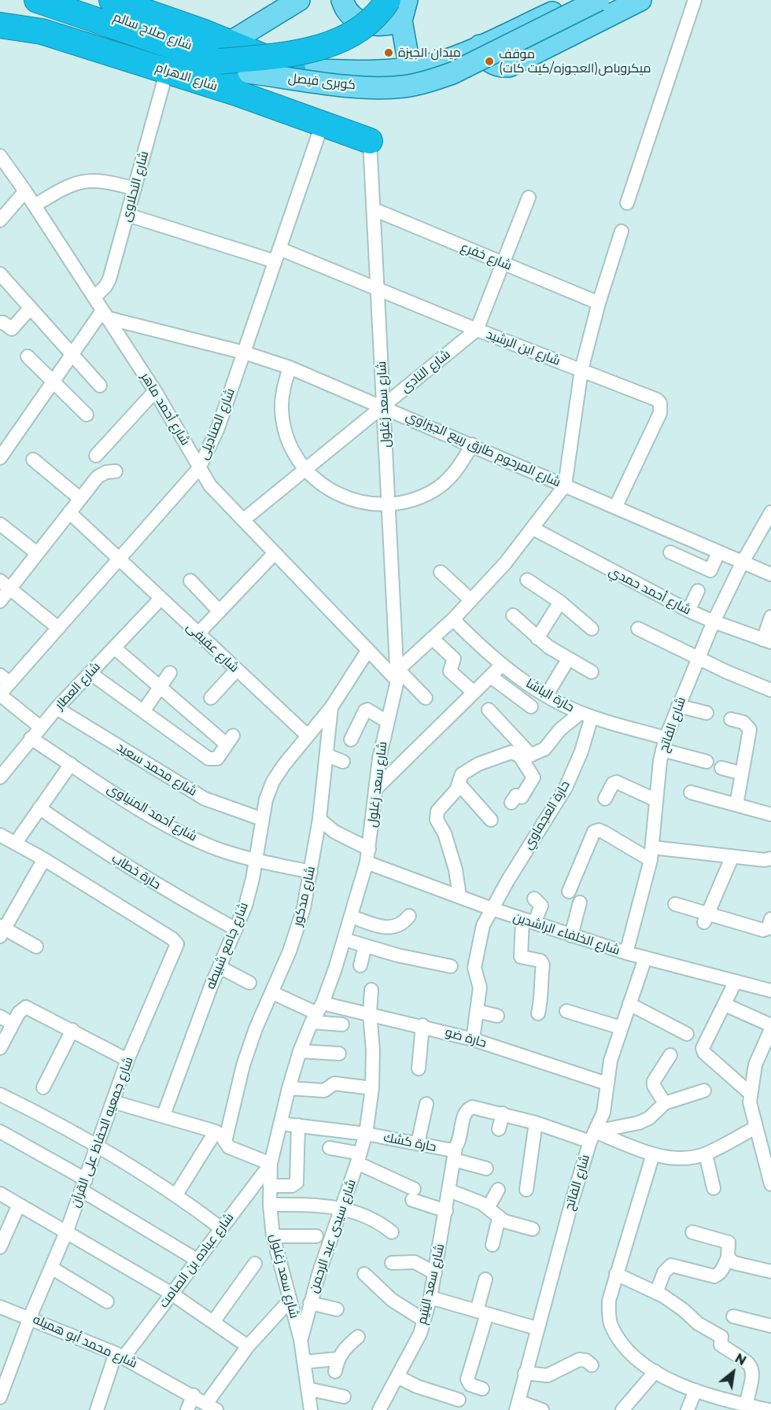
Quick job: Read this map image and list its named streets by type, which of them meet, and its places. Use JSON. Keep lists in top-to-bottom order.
{
  "streets": {
    "highway": ["شارع صلاح سالم", "شارع الاهرام", "كوبرى فيصل"],
    "street": [
      "شارع النحلاوى",
      "شارع خفرع",
      "شارع ابن الرشيد",
      "شارع النادى",
      "شارع سعد زغلول",
      "شارع أحمد ماهر",
      "شارع الصناديلى",
      "شارع المرحوم طارق ربيع الجيزاوي",
      "شارع أحمد حمدي",
      "شارع عفيفى",
      "شارع العطار",
      "حارة الباشا",
      "شارع الفاتح",
      "شارع محمد سعيد",
      "شارع أحمد المنياوى",
      "حارة العجماوي",
      "حارة خطاب",
      "شارع مدكور",
      "شارع الخلفاء الراشدين",
      "شارع جامع شبيطه",
      "حارة ضو",
      "شارع جمعيه الحفاظ على القرآن",
      "حارة كشك",
      "شارع سيدى عبد الرحمن",
      "شارع عباده بن الصامت",
      "شارع سعد اليتيم",
      "شارع محمد أبو هميله"
    ]
  },
  "crossings": [
    ["شارع صلاح سالم", "كوبرى فيصل"],
    ["شارع الاهرام", "شارع النحلاوى"],
    ["شارع الاهرام", "شارع سعد زغلول"],
    ["شارع الاهرام", "شارع الصناديلى"],
    ["شارع النحلاوى", "شارع ابن الرشيد"],
    ["شارع النحلاوى", "شارع أحمد ماهر"],
    ["شارع خفرع", "شارع النادى"],
    ["شارع خفرع", "شارع سعد زغلول"],
    ["شارع ابن الرشيد", "شارع النادى"],
    ["شارع ابن الرشيد", "شارع سعد زغلول"],
    ["شارع ابن الرشيد", "شارع الصناديلى"],
    ["شارع ابن الرشيد", "شارع المرحوم طارق ربيع الجيزاوي"],
    ["شارع النادى", "شارع سعد زغلول"],
    ["شارع النادى", "شارع أحمد ماهر"],
    ["شارع النادى", "شارع المرحوم طارق ربيع الجيزاوي"],
    ["شارع سعد زغلول", "شارع أحمد ماهر"],
    ["شارع سعد زغلول", "شارع المرحوم طارق ربيع الجيزاوي"],
    ["شارع سعد زغلول", "شارع الخلفاء الراشدين"],
    ["شارع سعد زغلول", "حارة ضو"],
    ["شارع سعد زغلول", "حارة كشك"],
    ["شارع سعد زغلول", "شارع سيدى عبد الرحمن"],
    ["شارع سعد زغلول", "شارع عباده بن الصامت"],
    ["شارع أحمد ماهر", "شارع الصناديلى"],
    ["شارع أحمد ماهر", "شارع المرحوم طارق ربيع الجيزاوي"],
    ["شارع أحمد ماهر", "شارع مدكور"],
    ["شارع الصناديلى", "شارع المرحوم طارق ربيع الجيزاوي"],
    ["شارع الصناديلى", "شارع عفيفى"],
    ["شارع المرحوم طارق ربيع الجيزاوي", "شارع الفاتح"],
    ["شارع أحمد حمدي", "شارع الفاتح"],
    ["شارع عفيفى", "شارع العطار"],
    ["شارع عفيفى", "شارع جامع شبيطه"],
    ["شارع العطار", "شارع محمد سعيد"],
    ["شارع العطار", "شارع أحمد المنياوى"],
    ["حارة الباشا", "شارع الفاتح"],
    ["حارة الباشا", "حارة العجماوي"],
    ["شارع الفاتح", "شارع الخلفاء الراشدين"],
    ["شارع الفاتح", "حارة ضو"],
    ["شارع الفاتح", "حارة كشك"],
    ["شارع محمد سعيد", "شارع جامع شبيطه"],
    ["شارع أحمد المنياوى", "شارع مدكور"],
    ["شارع أحمد المنياوى", "شارع جامع شبيطه"],
    ["حارة العجماوي", "شارع الخلفاء الراشدين"],
    ["حارة العجماوي", "حارة ضو"],
    ["حارة خطاب", "شارع جامع شبيطه"],
    ["شارع مدكور", "شارع الخلفاء الراشدين"],
    ["شارع مدكور", "شارع جامع شبيطه"],
    ["حارة ضو", "شارع سيدى عبد الرحمن"],
    ["شارع جمعيه الحفاظ على القرآن", "شارع محمد أبو هميله"],
    ["حارة كشك", "شارع سيدى عبد الرحمن"],
    ["حارة كشك", "شارع سعد اليتيم"],
    ["شارع عباده بن الصامت", "شارع محمد أبو هميله"]
  ],
  "places": ["ميدان الجيزة", "موقف ميكروباص(العجوزه/كيت كات)"],
  "north": "top right"
}
